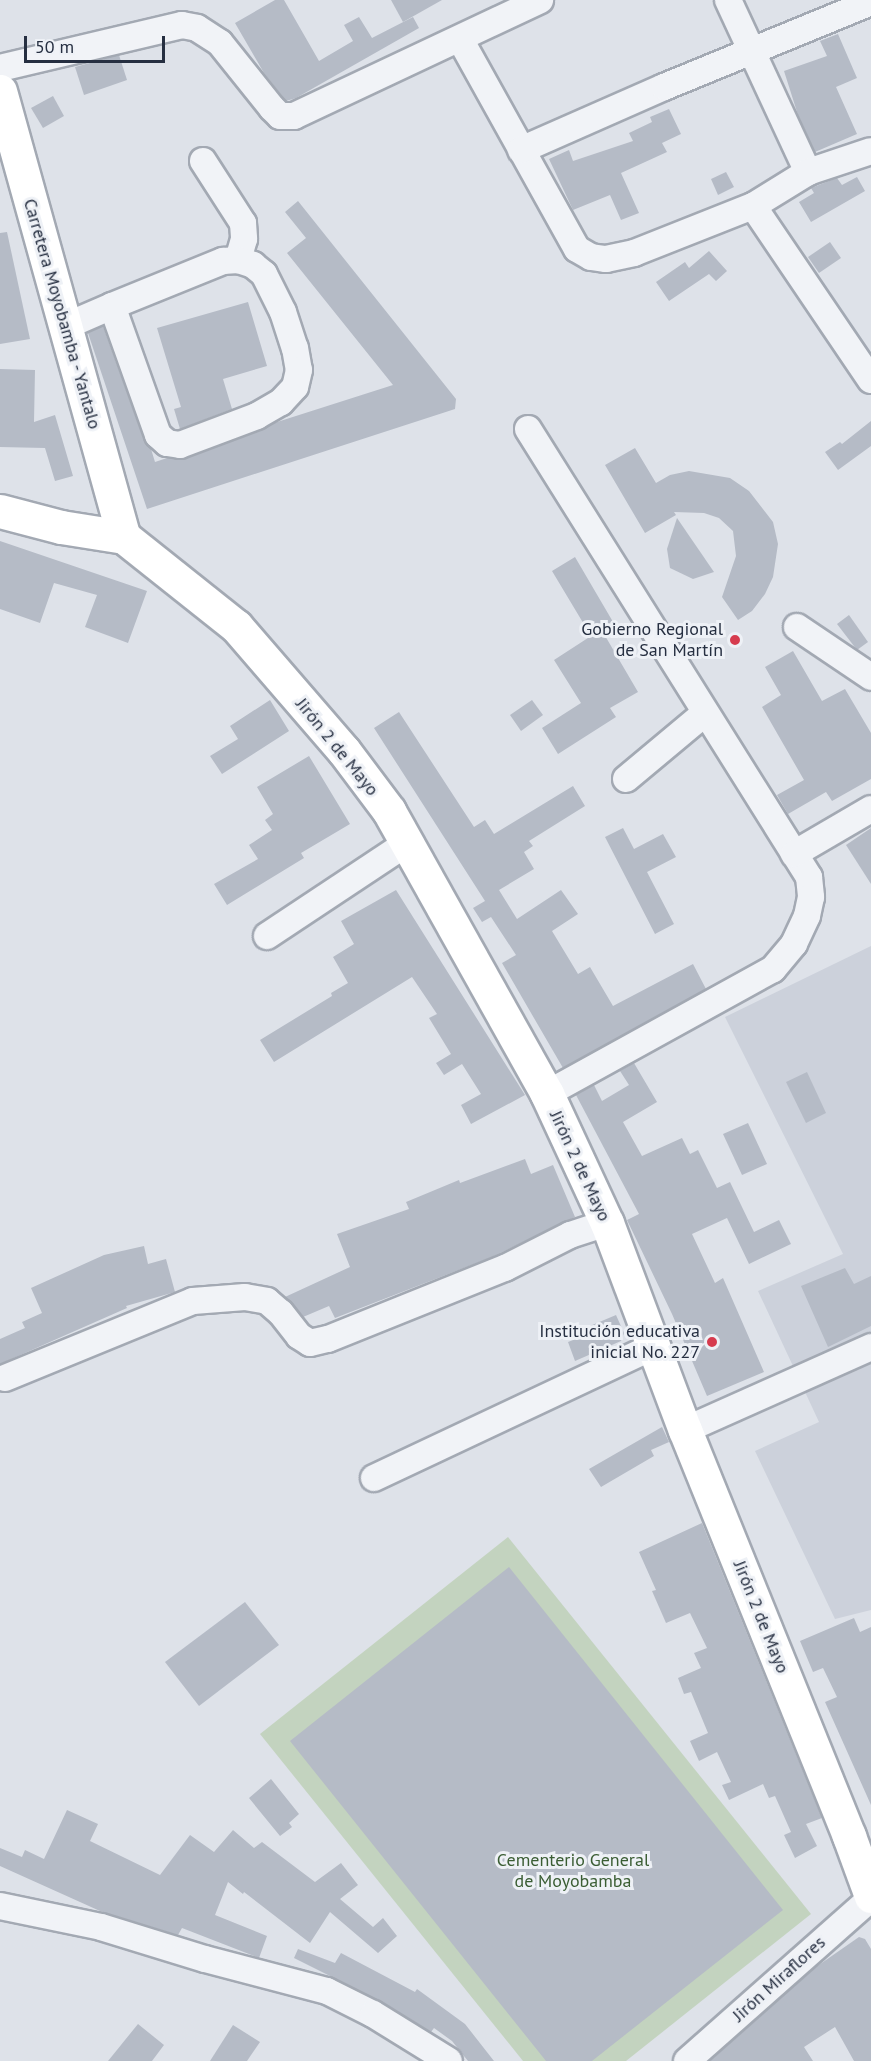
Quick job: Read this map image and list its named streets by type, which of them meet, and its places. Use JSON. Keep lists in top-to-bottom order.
{
  "streets": {
    "main road": ["Carretera Moyobamba - Yantalo", "Jirón 2 de Mayo"],
    "street": ["Jirón Miraflores"]
  },
  "crossings": [
    ["Carretera Moyobamba - Yantalo", "Jirón 2 de Mayo"],
    ["Jirón 2 de Mayo", "Jirón Miraflores"]
  ],
  "parks": ["Cementerio General de Moyobamba"],
  "places": ["Gobierno Regional de San Martín", "Institución educativa inicial No. 227"],
  "scale_bar": "50 m"
}
